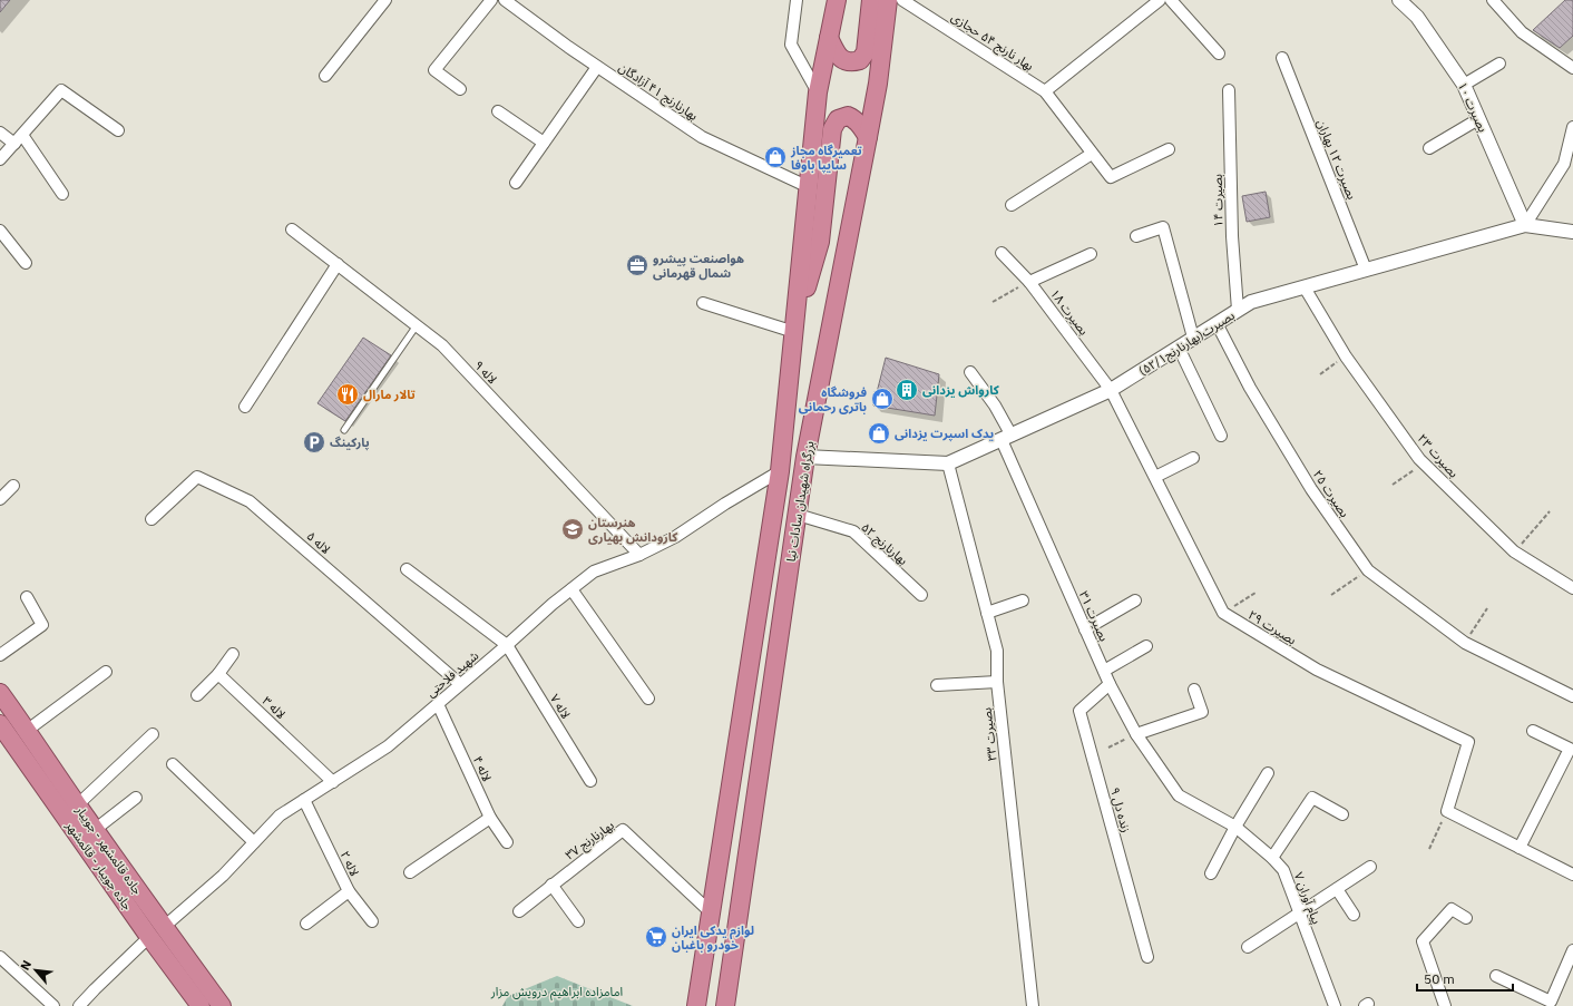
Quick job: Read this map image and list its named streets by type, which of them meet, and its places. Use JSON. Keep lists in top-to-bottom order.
{
  "streets": {
    "highway": ["بزرگراه شهیدان سادات نیا", "جاده قائمشهر - جویبار", "جاده جویبار - قائمشهر"],
    "street": [
      "بهار نارنج ۵۴ حجازی",
      "بهارنارنج ۴۱ آزادگان",
      "بصیرت ۱۰",
      "بصیرت ۱۲ بهاران",
      "بصیرت ۱۴",
      "بصیرت ۱۸",
      "بصیرت(بهارنارنج۵۲/۱)",
      "لاله ۹",
      "بصیرت ۲۳",
      "بصیرت ۲۵",
      "لاله ۵",
      "بهارنارنج ۵۲",
      "بصیرت ۳۱",
      "بصیرت ۲۹",
      "شهید فلاحتی",
      "لاله ۷",
      "لاله ۳",
      "بصیرت ۳۳",
      "لاله ۴",
      "زنده دل ۹",
      "بهارنارنج ۳۷",
      "لاله ۲",
      "پیام آوران ۷"
    ]
  },
  "crossings": [
    ["بهارنارنج ۴۱ آزادگان", "بزرگراه شهیدان سادات نیا"],
    ["بصیرت ۱۰", "بصیرت(بهارنارنج۵۲/۱)"],
    ["بصیرت ۱۲ بهاران", "بصیرت(بهارنارنج۵۲/۱)"],
    ["بصیرت ۱۴", "بصیرت(بهارنارنج۵۲/۱)"],
    ["بصیرت ۱۸", "بصیرت(بهارنارنج۵۲/۱)"],
    ["بصیرت(بهارنارنج۵۲/۱)", "بصیرت ۲۳"],
    ["بصیرت(بهارنارنج۵۲/۱)", "بصیرت ۲۵"],
    ["بصیرت(بهارنارنج۵۲/۱)", "بزرگراه شهیدان سادات نیا"],
    ["بصیرت(بهارنارنج۵۲/۱)", "بصیرت ۳۱"],
    ["بصیرت(بهارنارنج۵۲/۱)", "بصیرت ۳۳"],
    ["لاله ۹", "شهید فلاحتی"],
    ["بزرگراه شهیدان سادات نیا", "بهارنارنج ۵۲"],
    ["بزرگراه شهیدان سادات نیا", "شهید فلاحتی"],
    ["بزرگراه شهیدان سادات نیا", "بهارنارنج ۳۷"],
    ["لاله ۵", "شهید فلاحتی"],
    ["بصیرت ۳۱", "زنده دل ۹"],
    ["بصیرت ۳۱", "پیام آوران ۷"],
    ["شهید فلاحتی", "لاله ۷"],
    ["شهید فلاحتی", "لاله ۳"],
    ["شهید فلاحتی", "لاله ۴"],
    ["شهید فلاحتی", "جاده قائمشهر - جویبار"],
    ["شهید فلاحتی", "لاله ۲"],
    ["شهید فلاحتی", "جاده جویبار - قائمشهر"],
    ["جاده قائمشهر - جویبار", "جاده جویبار - قائمشهر"]
  ],
  "parks": ["امامزاده ابراهیم درویش مزار"],
  "places": {
    "shop": ["تعمیرگاه مجاز سایپا باوفا", "فروشگاه باتری رحمانی", "یدک اسپرت یزدانی"],
    "office": ["هواصنعت پیشرو شمال قهرمانی"],
    "building": ["کارواش یزدانی"],
    "restaurant": ["تالار مارال"],
    "parking": ["پارکینگ"],
    "school or university": ["هنرستان کارودانش بهیاری"],
    "supermarket": ["لوازم یدکی ایران خودرو باغبان"]
  },
  "scale_bar": "50 m",
  "north": "top left"
}
